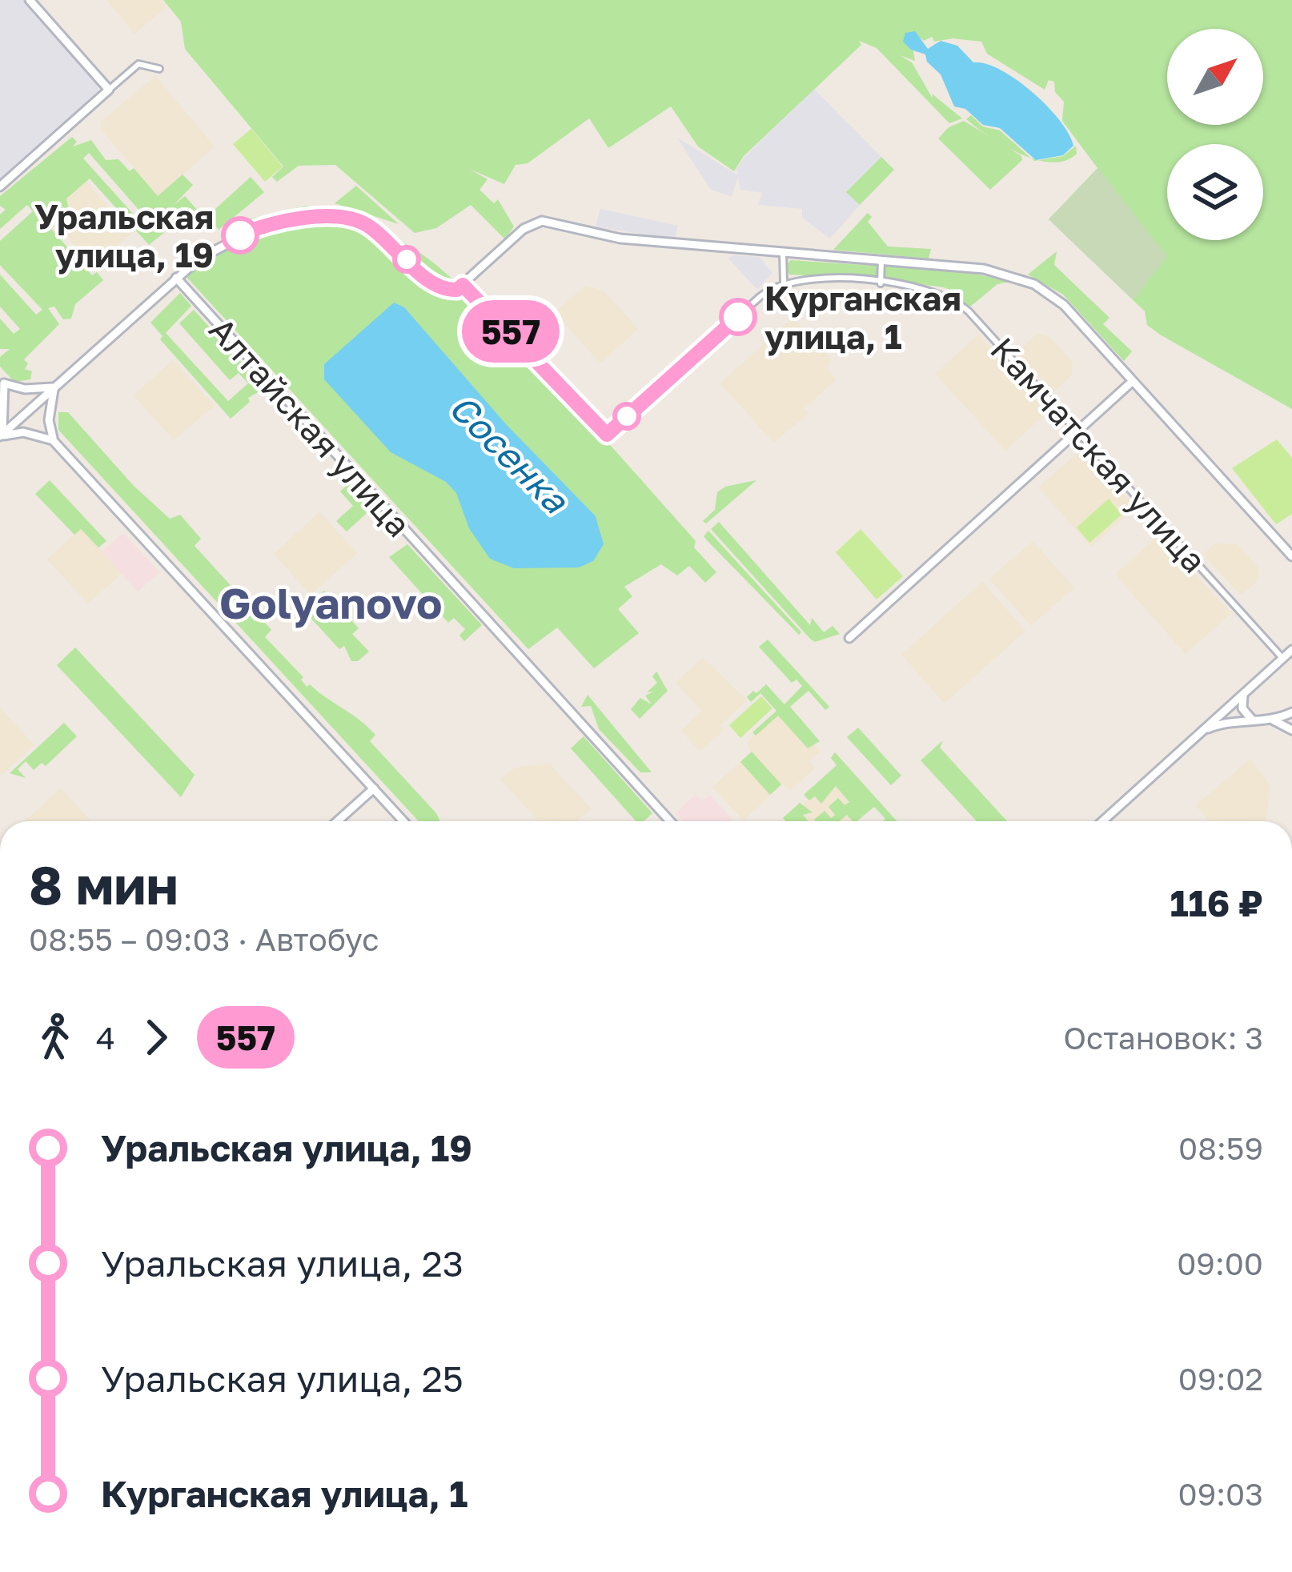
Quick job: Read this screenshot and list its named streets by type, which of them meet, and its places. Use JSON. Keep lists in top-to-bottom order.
{
  "streets": {
    "street": ["Алтайская улица", "Камчатская улица"]
  },
  "districts": ["Golyanovo"],
  "water": ["Сосенка"],
  "places": ["Уральская улица, 19", "Курганская улица, 1"],
  "lines": ["bus line 557"],
  "north": "top right",
  "page": {
    "on_map": "557",
    "heading": ["8 мин", "08:55 – 09:03 · Автобус", "116 ₽"],
    "legs": ["4", "557", "Остановок: 3"],
    "list": [
      {
        "name": "Уральская улица, 19",
        "value": "08:59"
      },
      {
        "name": "Уральская улица, 23",
        "value": "09:00"
      },
      {
        "name": "Уральская улица, 25",
        "value": "09:02"
      },
      {
        "name": "Курганская улица, 1",
        "value": "09:03"
      }
    ]
  }
}
